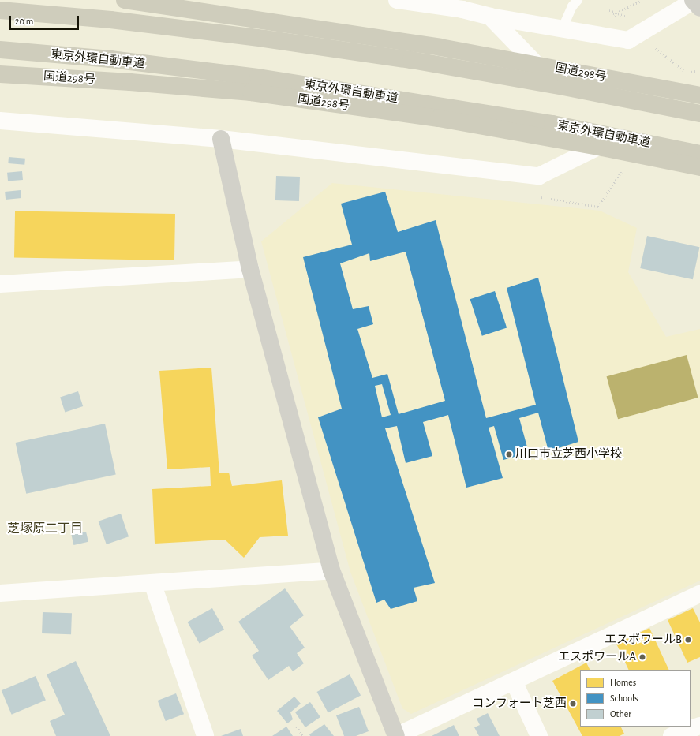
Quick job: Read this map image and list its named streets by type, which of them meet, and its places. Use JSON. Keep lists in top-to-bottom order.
{
  "streets": {
    "highway": ["東京外環自動車道", "国道298号"]
  },
  "districts": ["芝塚原二丁目"],
  "places": [
    "川口市立芝西小学校",
    "エスポワールB",
    "エスポワールA",
    "コンフォート芝西"
  ],
  "legend": ["Homes", "Schools", "Other"],
  "scale_bar": "20 m"
}
